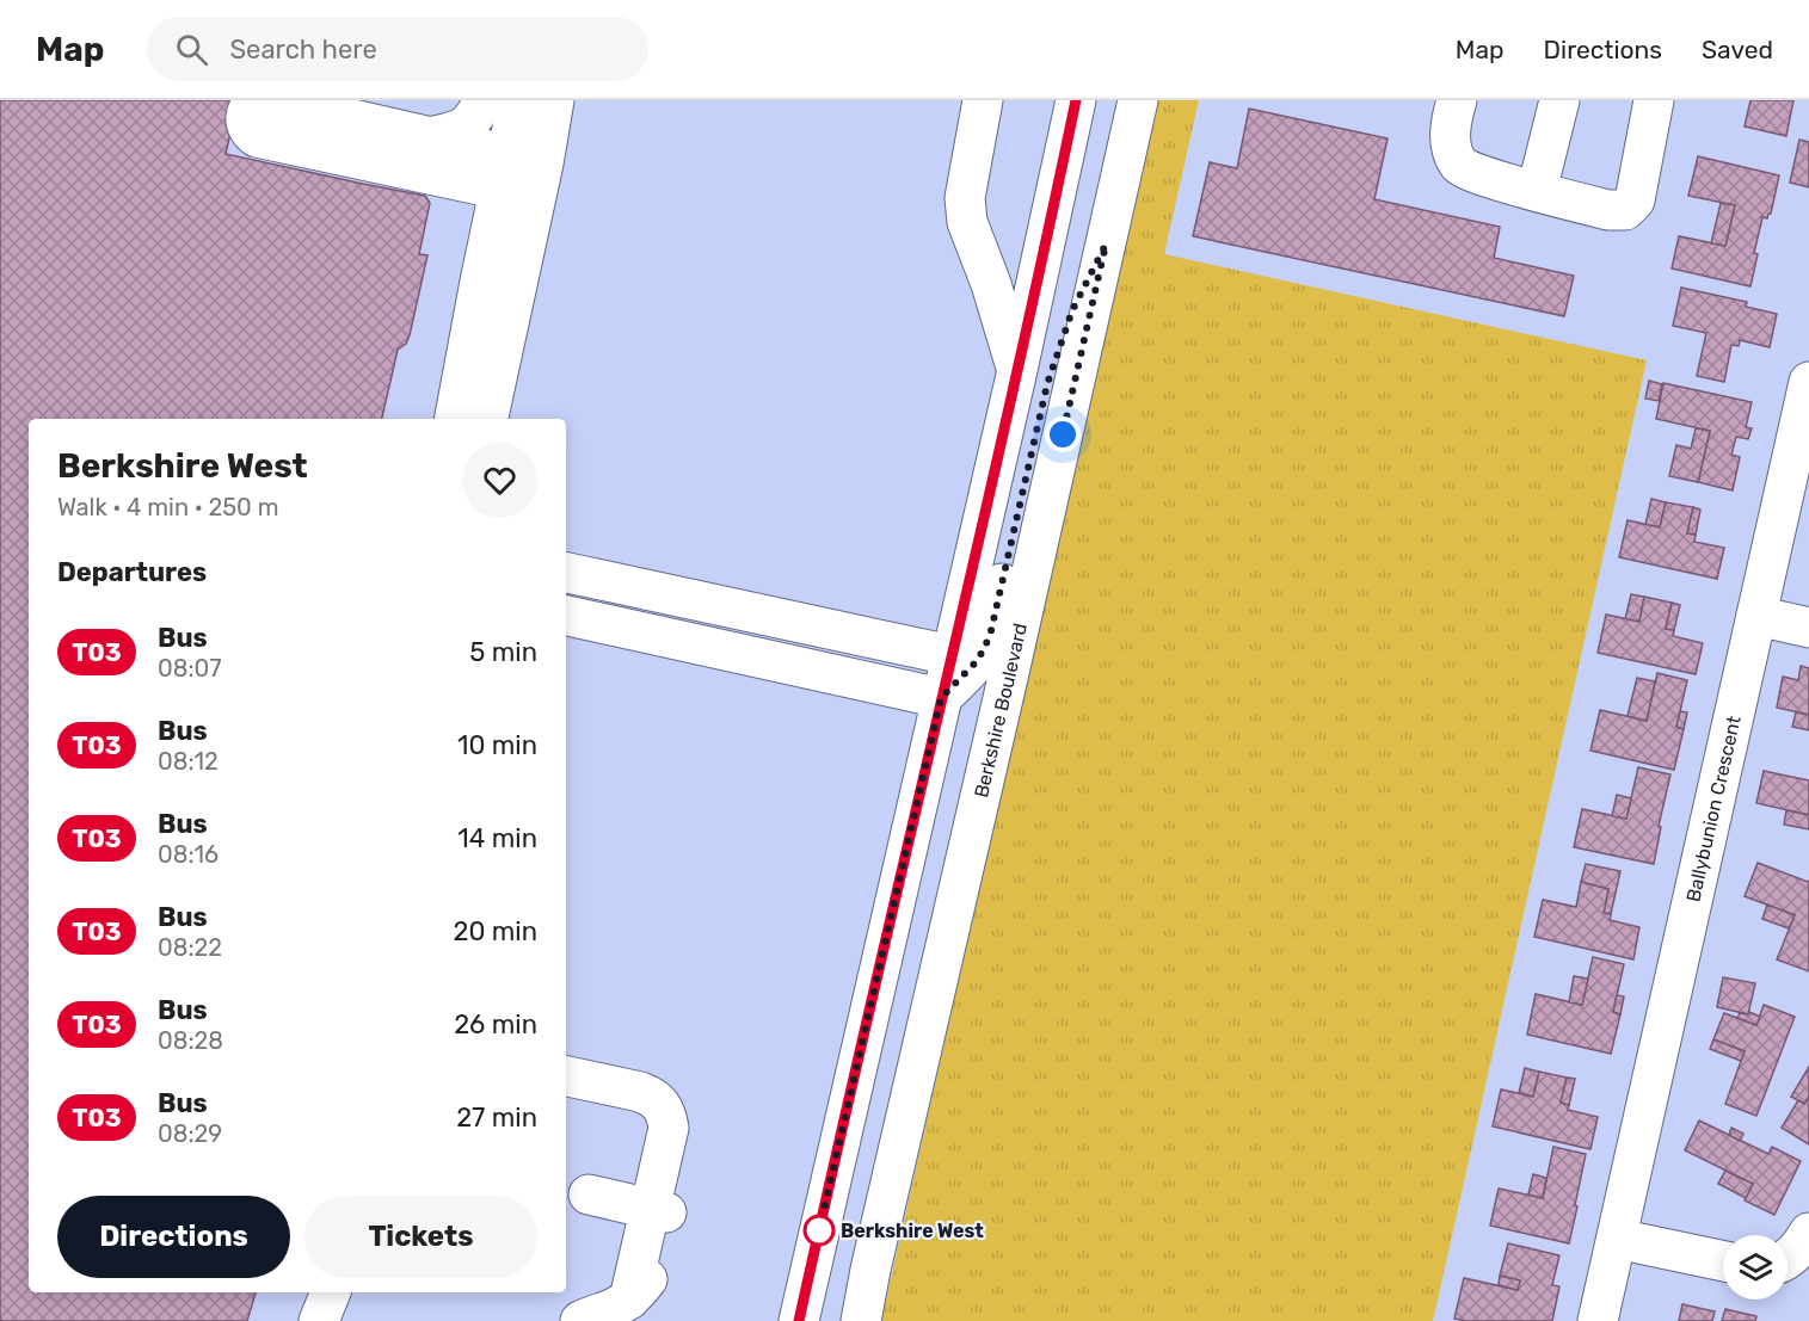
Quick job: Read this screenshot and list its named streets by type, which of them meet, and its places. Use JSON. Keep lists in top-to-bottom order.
{
  "streets": {
    "street": ["Berkshire Boulevard", "Ballybunion Crescent"]
  },
  "places": ["Berkshire West"],
  "lines": ["bus line T03"],
  "page": {
    "header": "Map",
    "search": "Search here",
    "nav": ["Map", "Directions", "Saved"],
    "heading": [
      ["Berkshire West", "Walk · 4 min · 250 m"],
      "Departures"
    ],
    "list": [
      {
        "mark": "T03",
        "name": "Bus",
        "note": "08:07",
        "value": "5 min"
      },
      {
        "mark": "T03",
        "name": "Bus",
        "note": "08:12",
        "value": "10 min"
      },
      {
        "mark": "T03",
        "name": "Bus",
        "note": "08:16",
        "value": "14 min"
      },
      {
        "mark": "T03",
        "name": "Bus",
        "note": "08:22",
        "value": "20 min"
      },
      {
        "mark": "T03",
        "name": "Bus",
        "note": "08:28",
        "value": "26 min"
      },
      {
        "mark": "T03",
        "name": "Bus",
        "note": "08:29",
        "value": "27 min"
      }
    ],
    "buttons": ["Directions", "Tickets"]
  }
}
